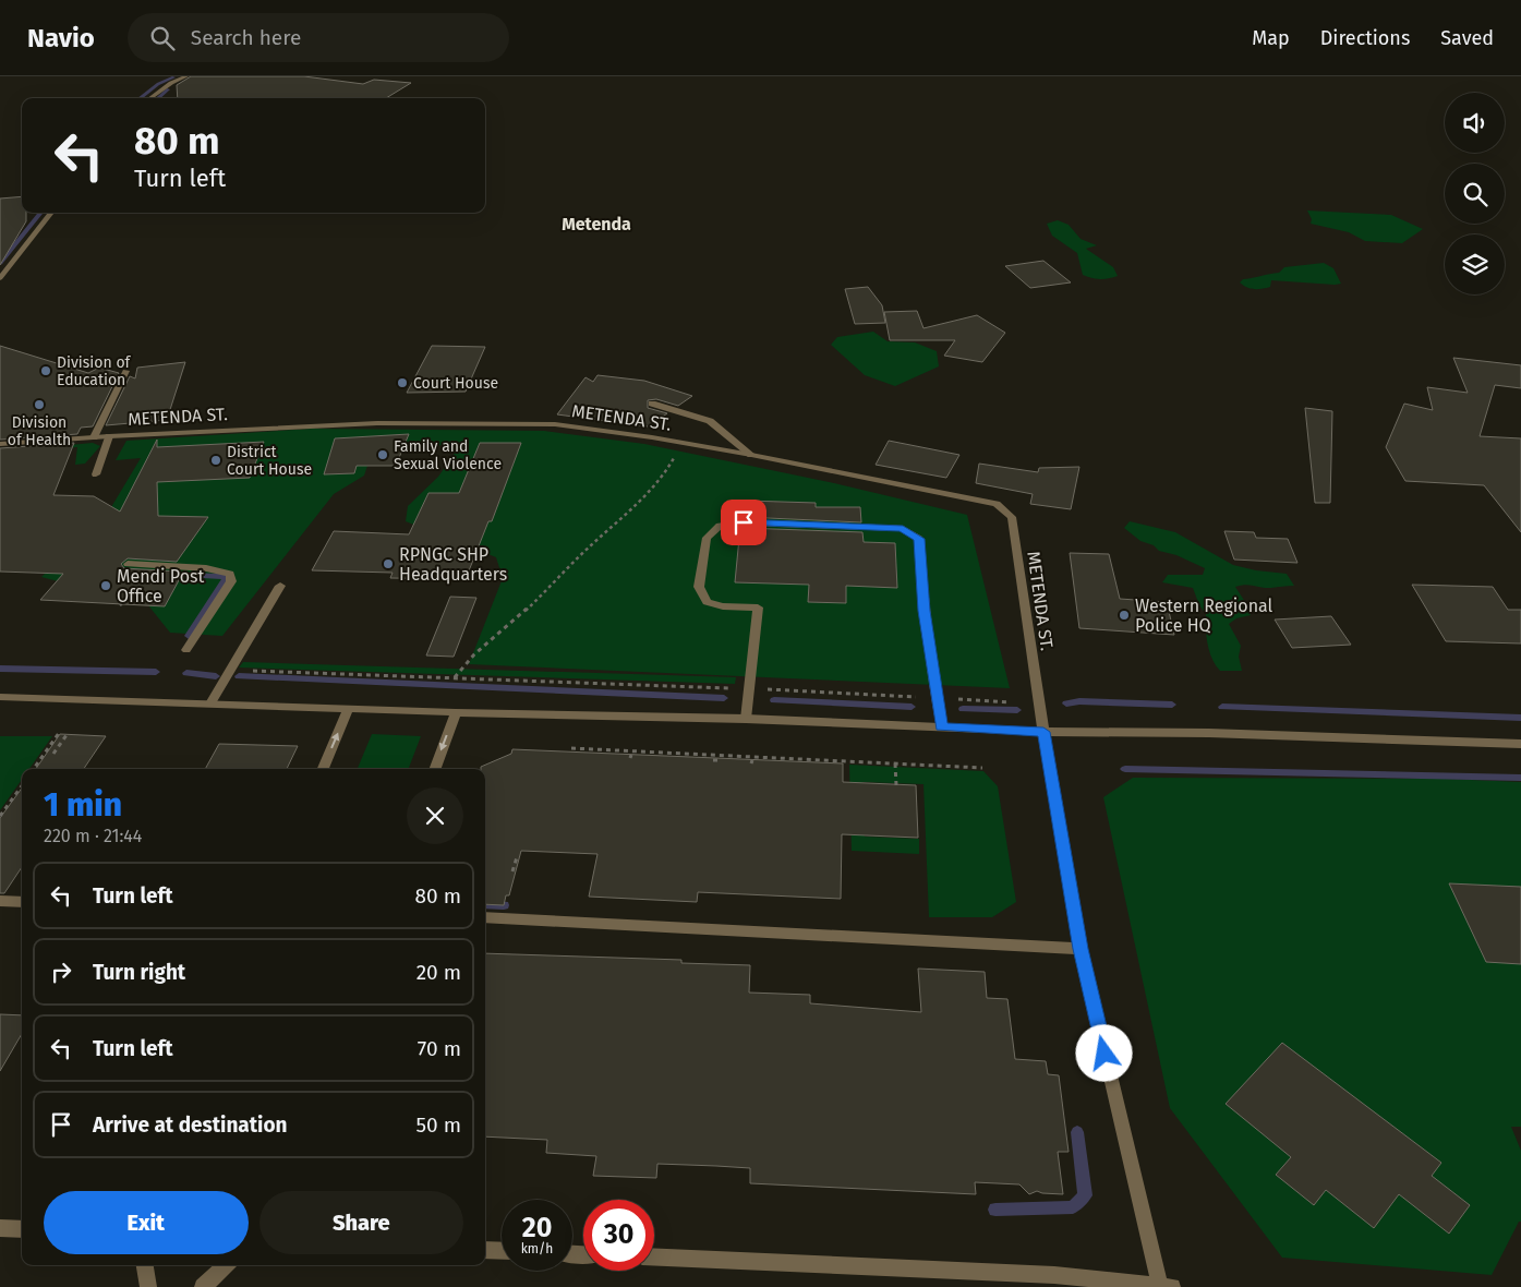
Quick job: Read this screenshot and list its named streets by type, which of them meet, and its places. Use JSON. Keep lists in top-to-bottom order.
{
  "streets": {
    "street": ["METENDA ST."]
  },
  "districts": ["Metenda"],
  "places": [
    "Division of Education",
    "Court House",
    "Division of Health",
    "Family and Sexual Violence",
    "District Court House",
    "RPNGC SHP Headquarters",
    "Mendi Post Office",
    "Western Regional Police HQ"
  ],
  "page": {
    "header": "Navio",
    "search": "Search here",
    "nav": ["Map", "Directions", "Saved"],
    "turn": ["80 m", "Turn left"],
    "heading": ["1 min", "220 m · 21:44"],
    "list": [
      {
        "name": "Turn left",
        "value": "80 m"
      },
      {
        "name": "Turn right",
        "value": "20 m"
      },
      {
        "name": "Turn left",
        "value": "70 m"
      },
      {
        "name": "Arrive at destination",
        "value": "50 m"
      }
    ],
    "buttons": ["Exit", "Share"],
    "speed": "20 km/h",
    "limit": "30"
  }
}
